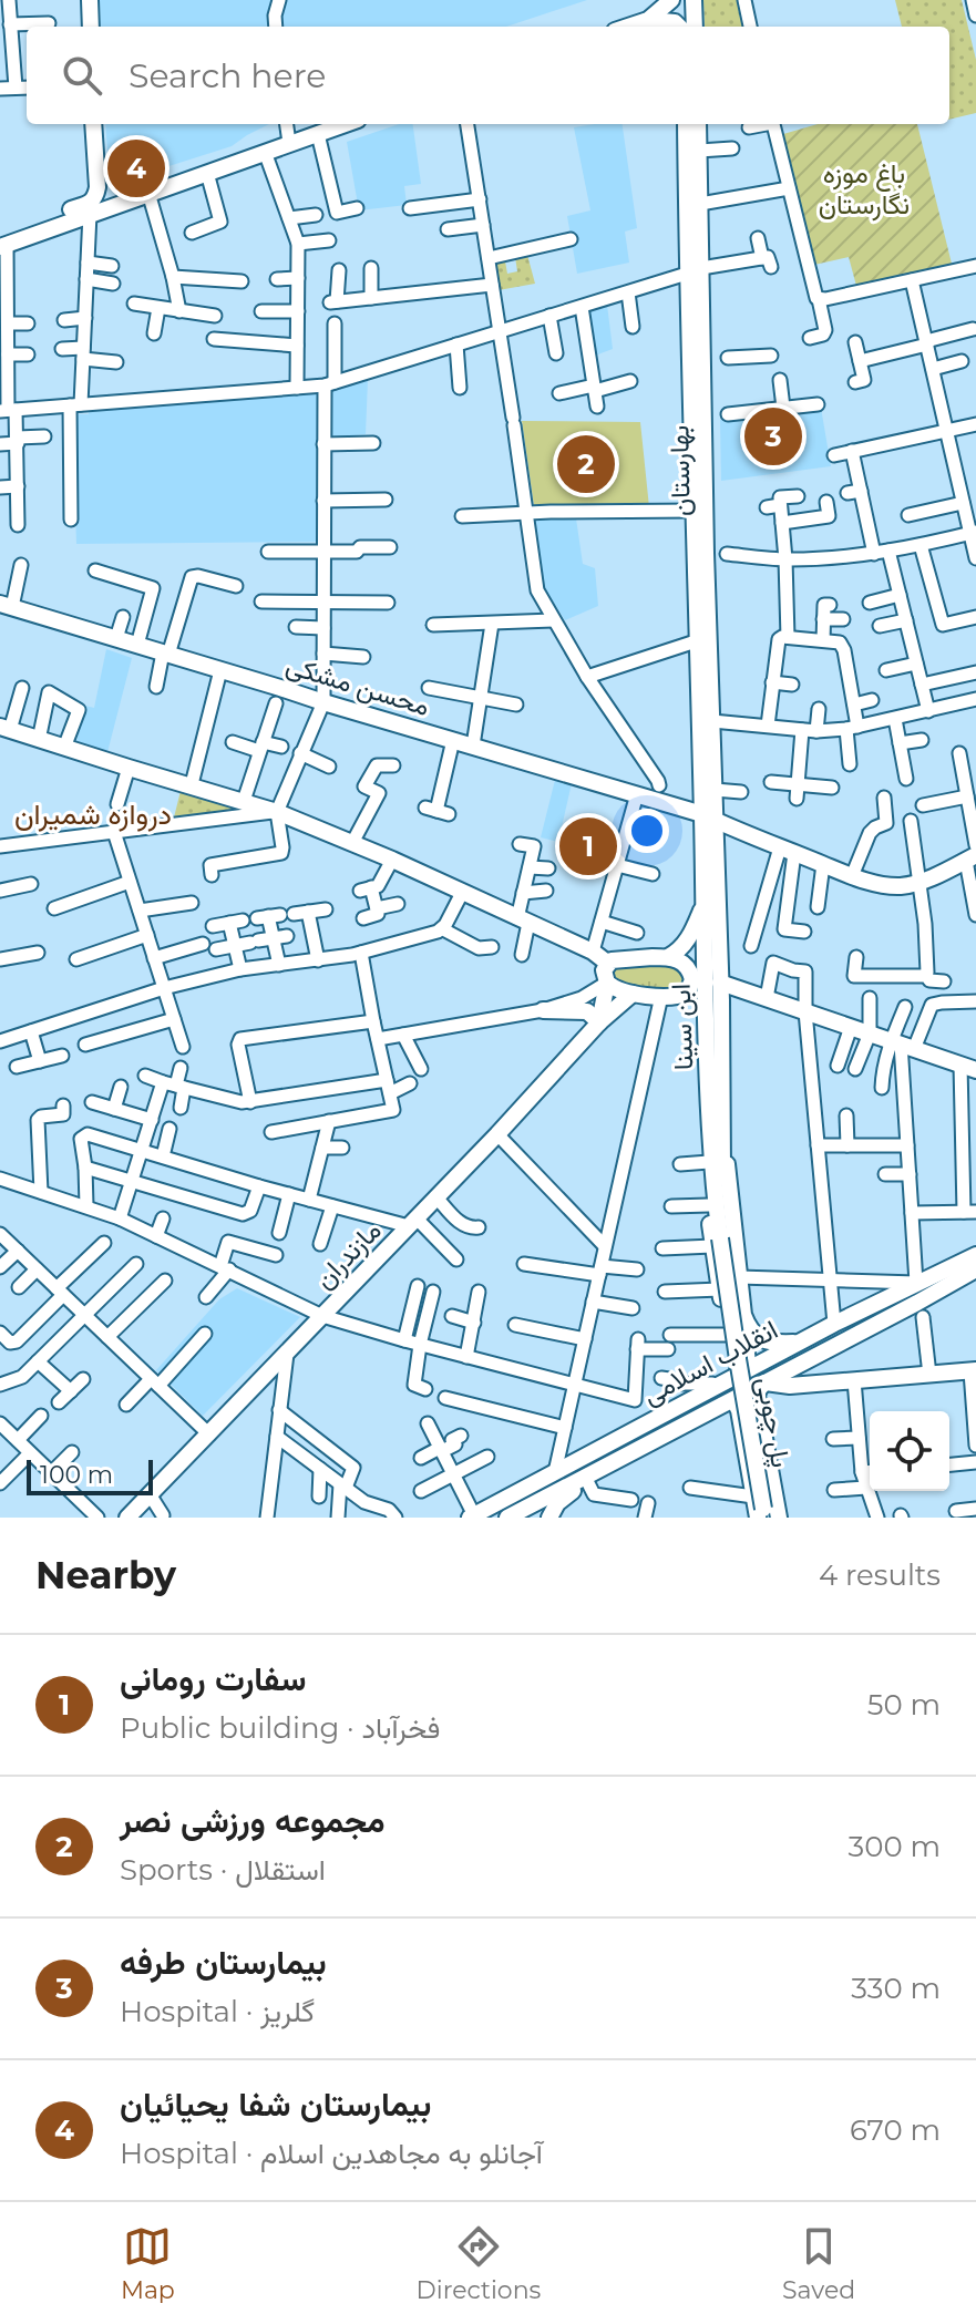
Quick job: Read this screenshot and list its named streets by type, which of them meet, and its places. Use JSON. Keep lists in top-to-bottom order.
{
  "streets": {
    "main road": [
      "بهارستان",
      "محسن مشکی",
      "ابن سینا",
      "مازندران",
      "انقلاب اسلامی",
      "پل چوبی"
    ]
  },
  "crossings": [
    ["بهارستان", "محسن مشکی"],
    ["بهارستان", "ابن سینا"],
    ["محسن مشکی", "ابن سینا"],
    ["ابن سینا", "پل چوبی"]
  ],
  "districts": ["دروازه شمیران"],
  "parks": ["باغ موزه نگارستان"],
  "scale_bar": "100 m",
  "page": {
    "search": "Search here",
    "pins": [
      "4",
      "3",
      "2",
      "1"
    ],
    "scale": "100 m",
    "heading": ["Nearby", "4 results"],
    "list": [
      {
        "mark": "1",
        "name": "سفارت رومانی",
        "note": "Public building · فخرآباد",
        "value": "50 m"
      },
      {
        "mark": "2",
        "name": "مجموعه ورزشی نصر",
        "note": "Sports · استقلال",
        "value": "300 m"
      },
      {
        "mark": "3",
        "name": "بیمارستان طرفه",
        "note": "Hospital · گلریز",
        "value": "330 m"
      },
      {
        "mark": "4",
        "name": "بیمارستان شفا یحیائیان",
        "note": "Hospital · آجانلو به مجاهدین اسلام",
        "value": "670 m"
      }
    ],
    "nav": ["Map", "Directions", "Saved"]
  }
}
